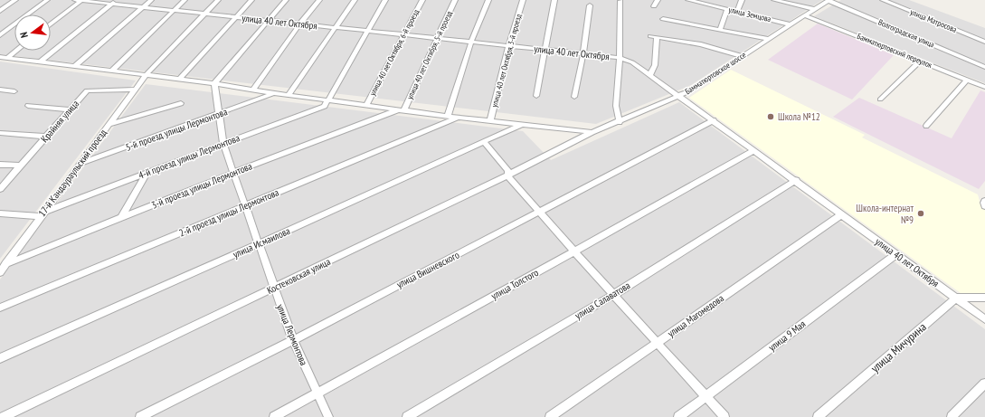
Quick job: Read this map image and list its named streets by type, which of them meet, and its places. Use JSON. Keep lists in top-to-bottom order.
{
  "streets": {
    "street": [
      "улица Земцова",
      "улица Матросова",
      "улица 40 лет Октября",
      "Волгоградская улица",
      "Бамматюртовский переулок",
      "улица 40 лет Октября, 6-й проезд",
      "улица 40 лет Октября, 5-й проезд",
      "улица 40 лет Октября, 3-й проезд",
      "Бамматюртовское шоссе",
      "Крайняя улица",
      "5-й проезд улицы Лермонтова",
      "4-й проезд улицы Лермонтова",
      "17-й Кандаураульский проезд",
      "3-й проезд улицы Лермонтова",
      "2-й проезд улицы Лермонтова",
      "улица Исмаилова",
      "улица Вишневского",
      "Костековская улица",
      "улица Толстого",
      "улица Салаватова",
      "улица Магомедова",
      "улица Лермонтова",
      "улица 9 Мая",
      "улица Мичурина"
    ]
  },
  "crossings": [
    ["улица Земцова", "Бамматюртовское шоссе"],
    ["улица 40 лет Октября", "улица 40 лет Октября, 6-й проезд"],
    ["улица 40 лет Октября", "улица 40 лет Октября, 5-й проезд"],
    ["улица 40 лет Октября", "улица 40 лет Октября, 3-й проезд"],
    ["улица 40 лет Октября", "Бамматюртовское шоссе"],
    ["улица 40 лет Октября", "17-й Кандаураульский проезд"],
    ["улица 40 лет Октября", "улица Вишневского"],
    ["улица 40 лет Октября", "улица Толстого"],
    ["улица 40 лет Октября", "улица Салаватова"],
    ["улица 40 лет Октября", "улица Магомедова"],
    ["улица 40 лет Октября", "улица 9 Мая"],
    ["улица 40 лет Октября", "улица Мичурина"],
    ["Волгоградская улица", "Бамматюртовское шоссе"],
    ["Бамматюртовский переулок", "Бамматюртовское шоссе"],
    ["улица 40 лет Октября, 5-й проезд", "3-й проезд улицы Лермонтова"],
    ["Бамматюртовское шоссе", "Костековская улица"],
    ["Крайняя улица", "17-й Кандаураульский проезд"],
    ["5-й проезд улицы Лермонтова", "17-й Кандаураульский проезд"],
    ["5-й проезд улицы Лермонтова", "улица Лермонтова"],
    ["4-й проезд улицы Лермонтова", "17-й Кандаураульский проезд"],
    ["4-й проезд улицы Лермонтова", "улица Лермонтова"],
    ["17-й Кандаураульский проезд", "3-й проезд улицы Лермонтова"],
    ["3-й проезд улицы Лермонтова", "улица Лермонтова"],
    ["2-й проезд улицы Лермонтова", "улица Лермонтова"],
    ["улица Исмаилова", "улица Лермонтова"],
    ["улица Вишневского", "улица Лермонтова"],
    ["Костековская улица", "улица Лермонтова"],
    ["улица Толстого", "улица Лермонтова"]
  ],
  "places": ["Школа №12", "Школа-интернат №9"],
  "north": "left"
}
